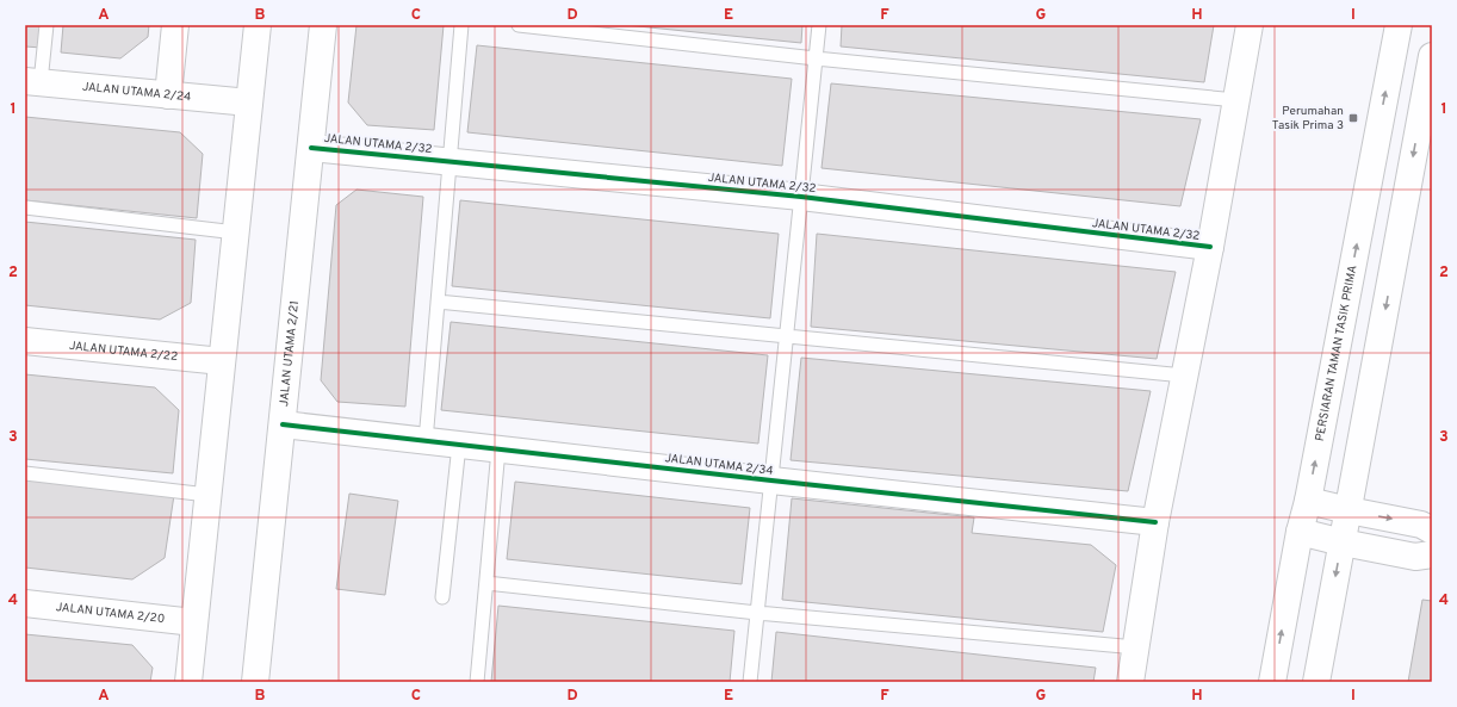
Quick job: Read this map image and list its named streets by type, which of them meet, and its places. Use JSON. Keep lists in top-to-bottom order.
{
  "streets": {
    "street": [
      "JALAN UTAMA 2/24",
      "JALAN UTAMA 2/32",
      "JALAN UTAMA 2/22",
      "JALAN UTAMA 2/21",
      "PERSIARAN TAMAN TASIK PRIMA",
      "JALAN UTAMA 2/34",
      "JALAN UTAMA 2/20"
    ]
  },
  "crossings": [
    ["JALAN UTAMA 2/32", "JALAN UTAMA 2/21"],
    ["JALAN UTAMA 2/21", "JALAN UTAMA 2/34"]
  ],
  "places": {
    "transit": ["Perumahan Tasik Prima 3"]
  },
  "grid": {
    "columns": [
      "A",
      "B",
      "C",
      "D",
      "E",
      "F",
      "G",
      "H",
      "I"
    ],
    "rows": [
      "1",
      "2",
      "3",
      "4"
    ]
  }
}
